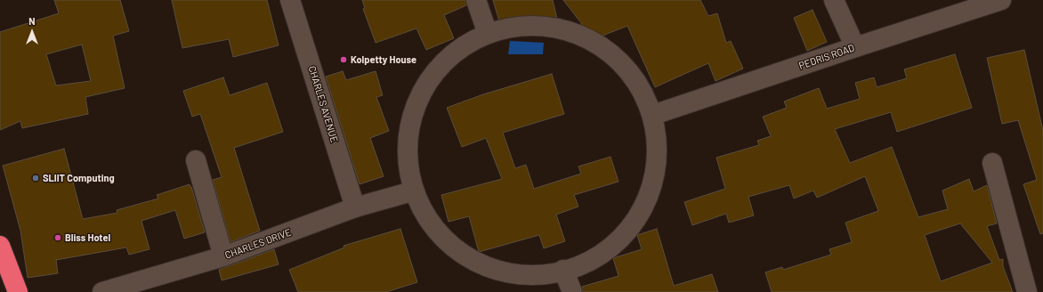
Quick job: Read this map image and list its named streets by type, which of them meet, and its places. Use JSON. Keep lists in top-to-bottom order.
{
  "streets": {
    "street": ["PEDRIS ROAD", "CHARLES AVENUE", "CHARLES DRIVE"]
  },
  "crossings": [
    ["CHARLES AVENUE", "CHARLES DRIVE"]
  ],
  "places": ["Kolpetty House", "SLIIT Computing", "Bliss Hotel"],
  "north": "top"
}
